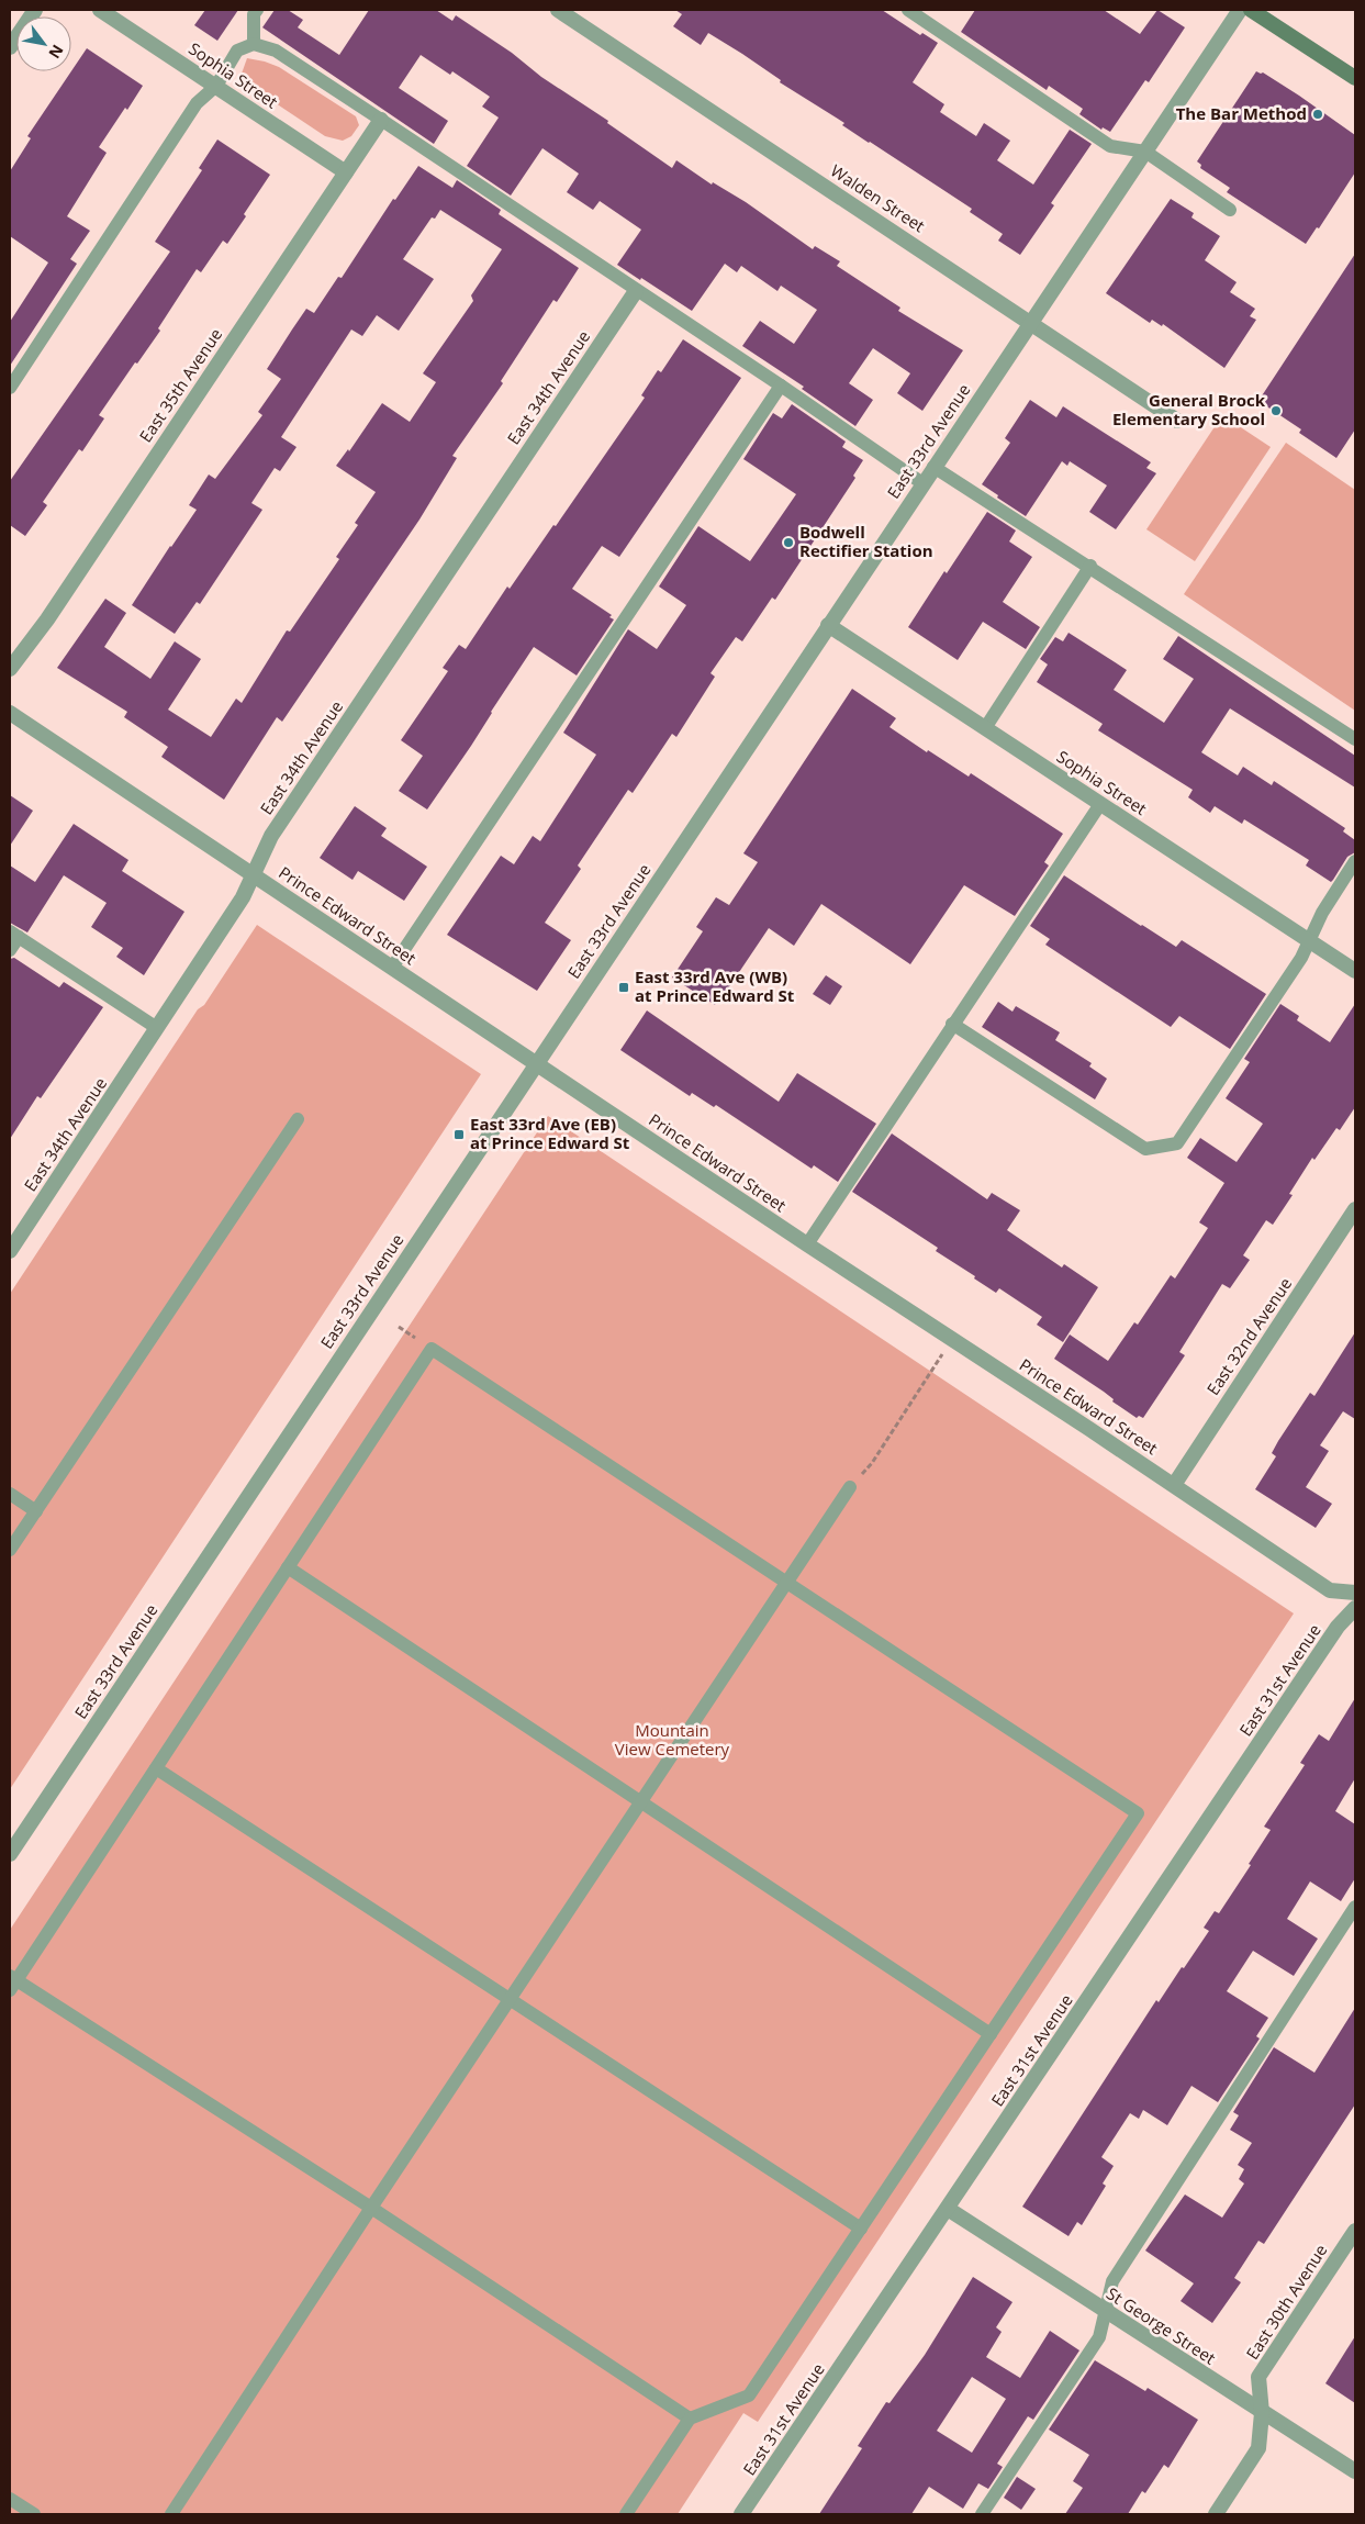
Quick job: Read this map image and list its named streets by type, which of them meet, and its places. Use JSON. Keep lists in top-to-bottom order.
{
  "streets": {
    "street": [
      "Sophia Street",
      "Walden Street",
      "East 35th Avenue",
      "East 34th Avenue",
      "East 33rd Avenue",
      "Prince Edward Street",
      "East 32nd Avenue",
      "East 31st Avenue",
      "East 30th Avenue",
      "St George Street"
    ]
  },
  "crossings": [
    ["Sophia Street", "East 35th Avenue"],
    ["Sophia Street", "East 33rd Avenue"],
    ["Walden Street", "East 33rd Avenue"],
    ["East 34th Avenue", "Prince Edward Street"],
    ["East 33rd Avenue", "Prince Edward Street"],
    ["Prince Edward Street", "East 32nd Avenue"],
    ["East 31st Avenue", "St George Street"],
    ["East 30th Avenue", "St George Street"]
  ],
  "parks": ["Mountain View Cemetery"],
  "places": {
    "other": ["The Bar Method", "General Brock Elementary School", "Bodwell Rectifier Station"],
    "transit": ["East 33rd Ave (WB) at Prince Edward St", "East 33rd Ave (EB) at Prince Edward St"]
  },
  "north": "bottom right"
}
